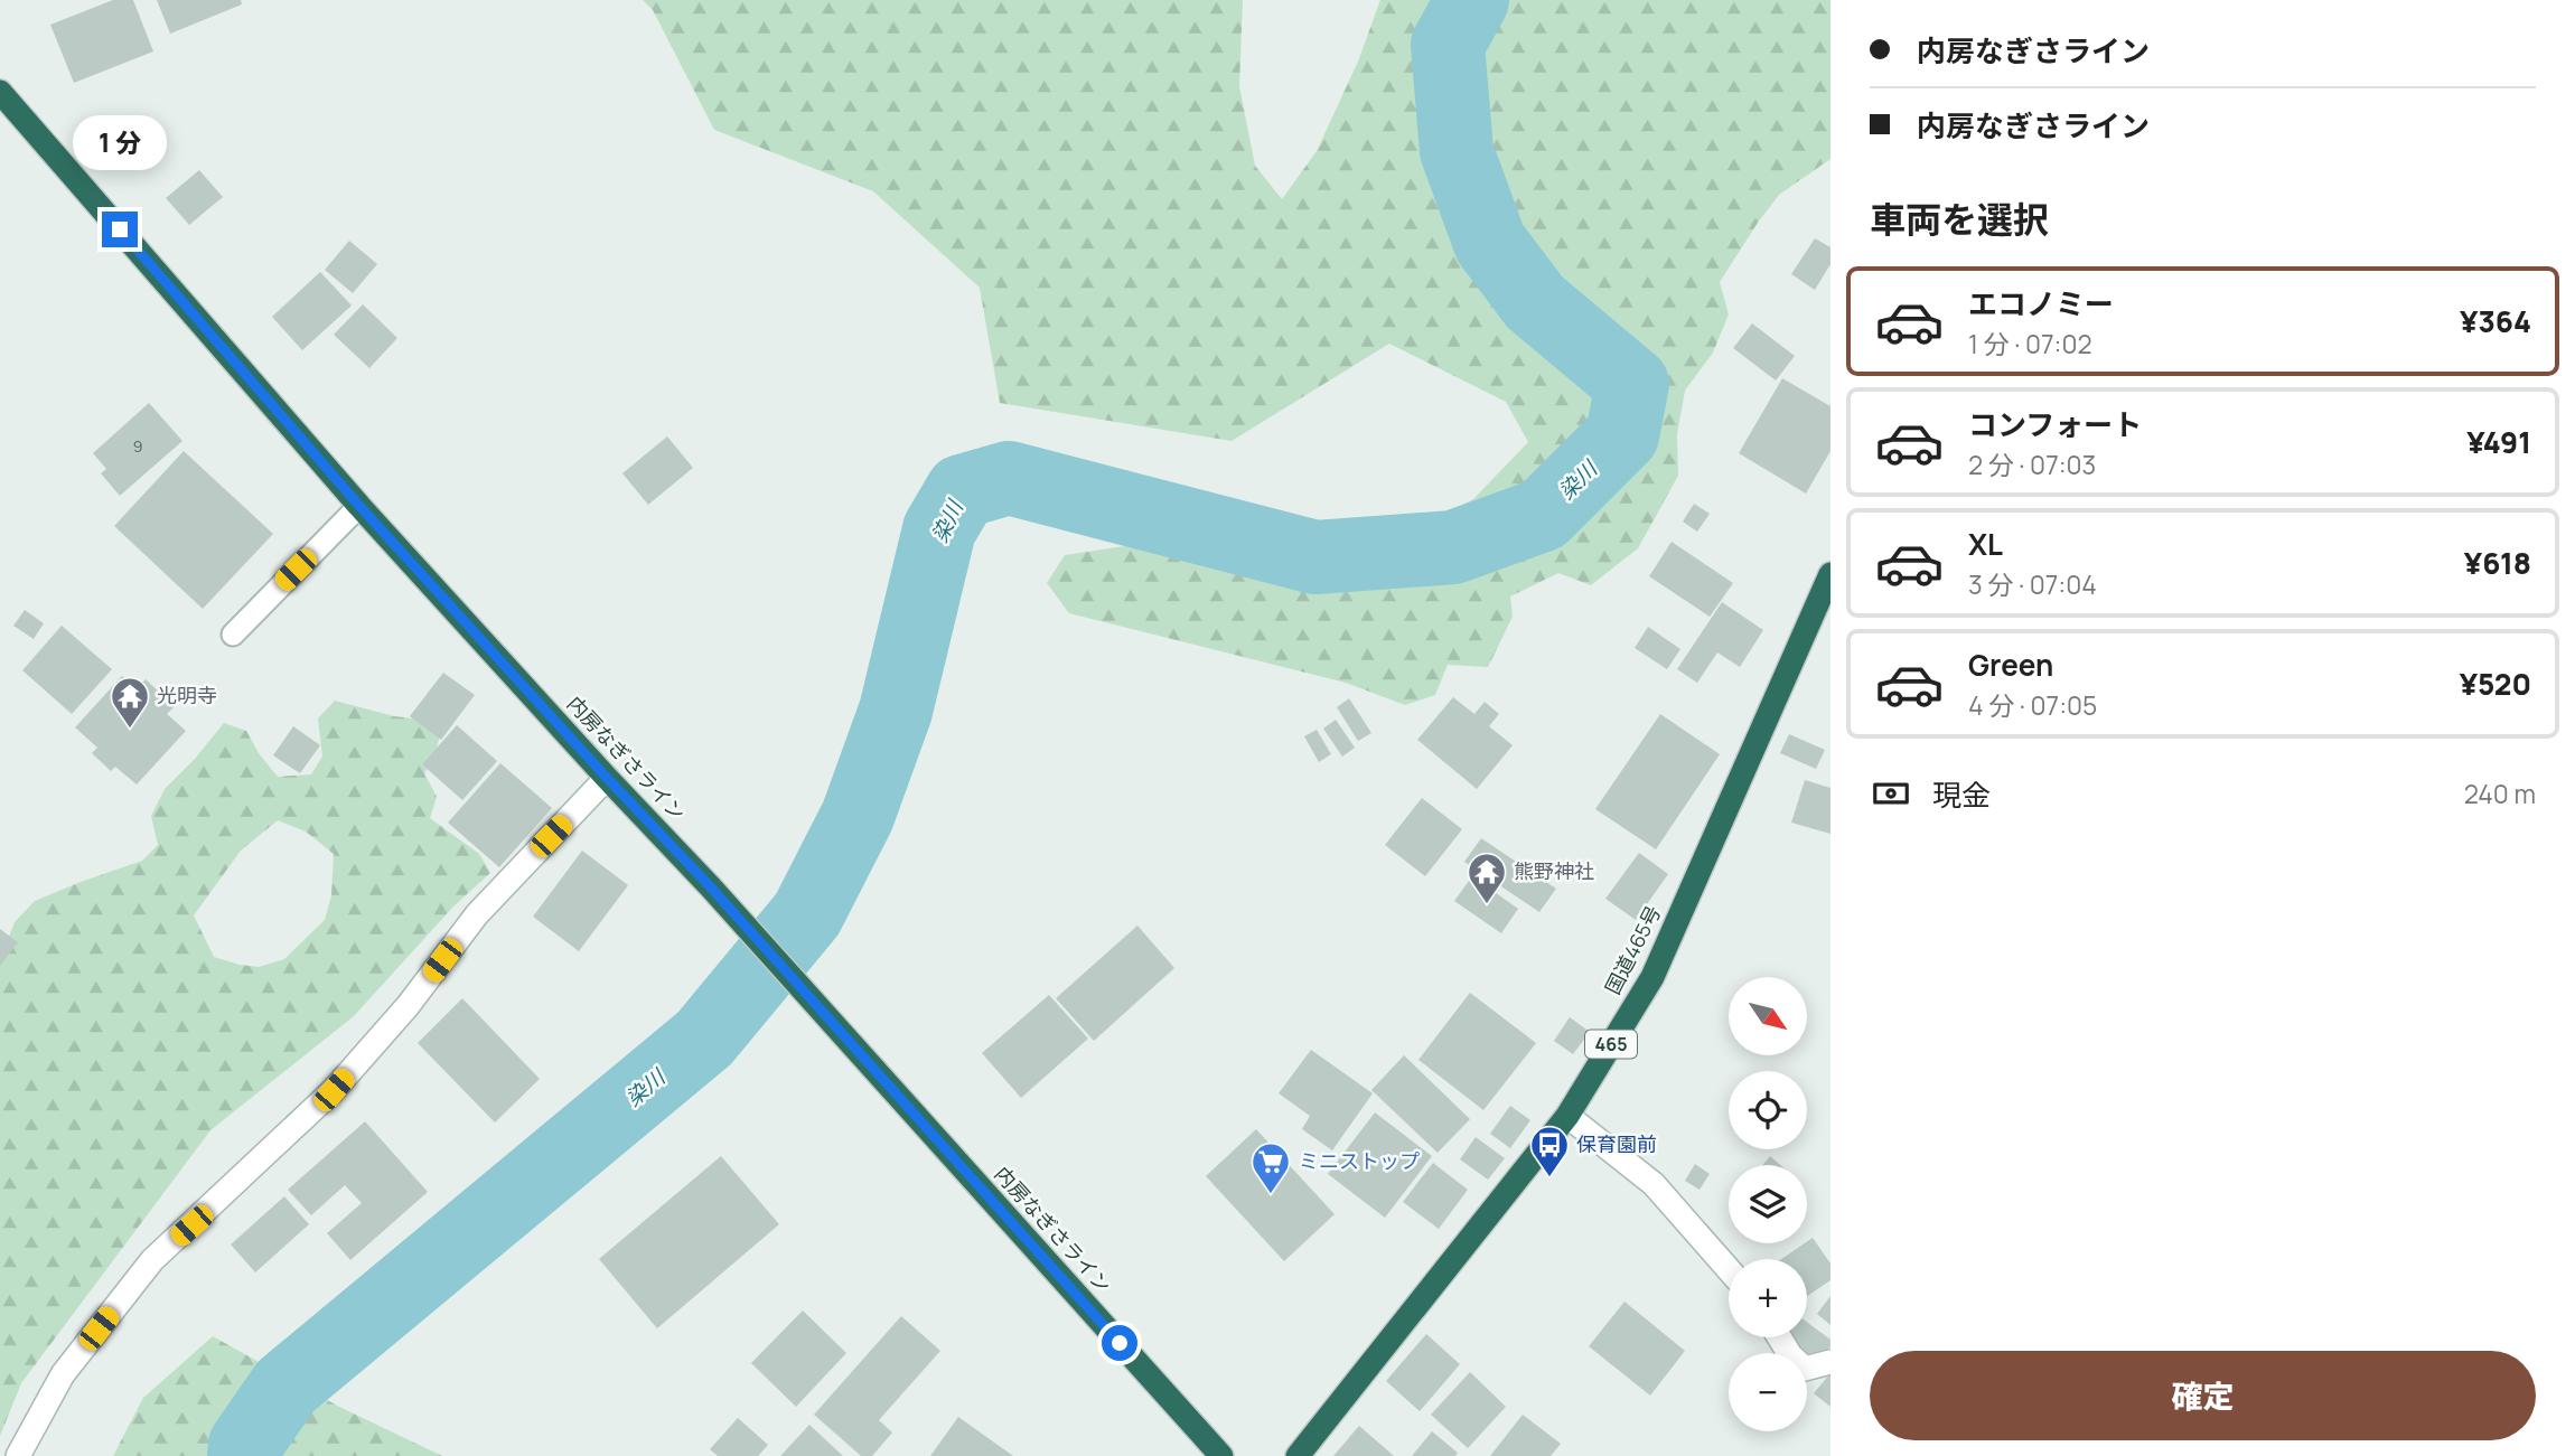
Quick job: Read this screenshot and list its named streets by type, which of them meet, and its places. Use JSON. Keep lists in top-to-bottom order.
{
  "streets": {
    "highway": ["内房なぎさライン", "国道465号", "465"]
  },
  "water": ["染川"],
  "places": {
    "temple": ["光明寺", "熊野神社"],
    "bus stop": ["保育園前"],
    "supermarket": ["ミニストップ"]
  },
  "house_numbers": ["9"],
  "north": "bottom right",
  "page": {
    "banner": ["内房なぎさライン", "内房なぎさライン"],
    "bubble": "1 分",
    "heading": "車両を選択",
    "list": [
      {
        "name": "エコノミー",
        "note": "1 分 · 07:02",
        "value": "¥364"
      },
      {
        "name": "コンフォート",
        "note": "2 分 · 07:03",
        "value": "¥491"
      },
      {
        "name": "XL",
        "note": "3 分 · 07:04",
        "value": "¥618"
      },
      {
        "name": "Green",
        "note": "4 分 · 07:05",
        "value": "¥520"
      }
    ],
    "pay": ["現金", "240 m"],
    "map_buttons": ["+", "−"],
    "buttons": "確定"
  }
}
